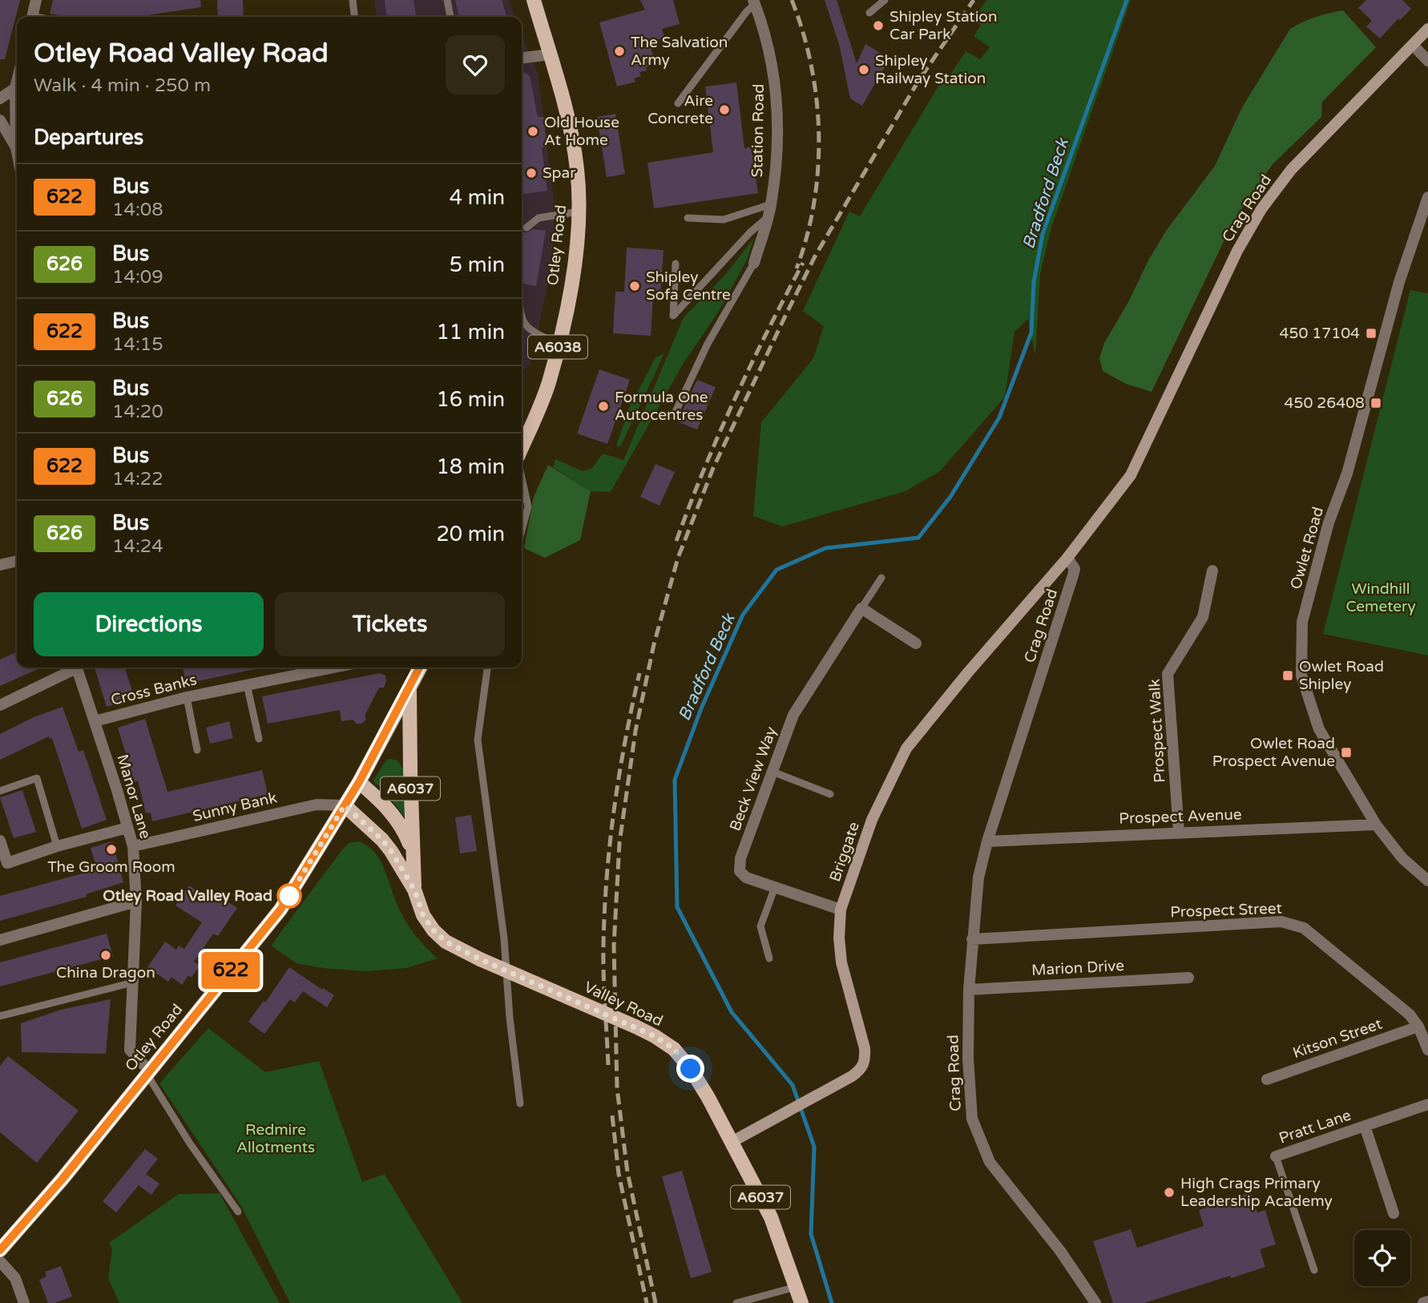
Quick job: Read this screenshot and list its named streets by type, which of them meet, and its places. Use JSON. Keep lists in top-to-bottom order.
{
  "streets": {
    "main road": [
      "Crag Road",
      "Otley Road",
      "A6038",
      "A6037",
      "Briggate",
      "Valley Road"
    ],
    "street": [
      "Station Road",
      "Owlet Road",
      "Cross Banks",
      "Prospect Walk",
      "Beck View Way",
      "Manor Lane",
      "Sunny Bank",
      "Prospect Avenue",
      "Prospect Street",
      "Marion Drive",
      "Kitson Street",
      "Pratt Lane"
    ]
  },
  "crossings": [
    ["Crag Road", "Prospect Avenue"],
    ["Crag Road", "Briggate"],
    ["Crag Road", "Prospect Street"],
    ["Crag Road", "Marion Drive"],
    ["Otley Road", "Manor Lane"],
    ["Otley Road", "Sunny Bank"],
    ["Otley Road", "Valley Road"],
    ["Owlet Road", "Prospect Avenue"],
    ["Cross Banks", "Manor Lane"],
    ["Prospect Walk", "Prospect Avenue"],
    ["Beck View Way", "Briggate"],
    ["Manor Lane", "Sunny Bank"],
    ["Sunny Bank", "Valley Road"],
    ["Briggate", "Valley Road"],
    ["Prospect Street", "Kitson Street"]
  ],
  "water": ["Bradford Beck"],
  "parks": ["Windhill Cemetery", "Redmire Allotments"],
  "places": {
    "other": [
      "Shipley Station Car Park",
      "The Salvation Army",
      "Shipley Railway Station",
      "Aire Concrete",
      "Old House At Home",
      "Spar",
      "Shipley Sofa Centre",
      "Formula One Autocentres",
      "The Groom Room",
      "Otley Road Valley Road",
      "China Dragon",
      "High Crags Primary Leadership Academy"
    ],
    "transit": [
      "450 17104",
      "450 26408",
      "Owlet Road Shipley",
      "Owlet Road Prospect Avenue"
    ]
  },
  "lines": ["bus line 622"],
  "page": {
    "on_map": "622",
    "heading": [
      ["Otley Road Valley Road", "Walk · 4 min · 250 m"],
      "Departures"
    ],
    "list": [
      {
        "mark": "622",
        "name": "Bus",
        "note": "14:08",
        "value": "4 min"
      },
      {
        "mark": "626",
        "name": "Bus",
        "note": "14:09",
        "value": "5 min"
      },
      {
        "mark": "622",
        "name": "Bus",
        "note": "14:15",
        "value": "11 min"
      },
      {
        "mark": "626",
        "name": "Bus",
        "note": "14:20",
        "value": "16 min"
      },
      {
        "mark": "622",
        "name": "Bus",
        "note": "14:22",
        "value": "18 min"
      },
      {
        "mark": "626",
        "name": "Bus",
        "note": "14:24",
        "value": "20 min"
      }
    ],
    "buttons": ["Directions", "Tickets"]
  }
}
